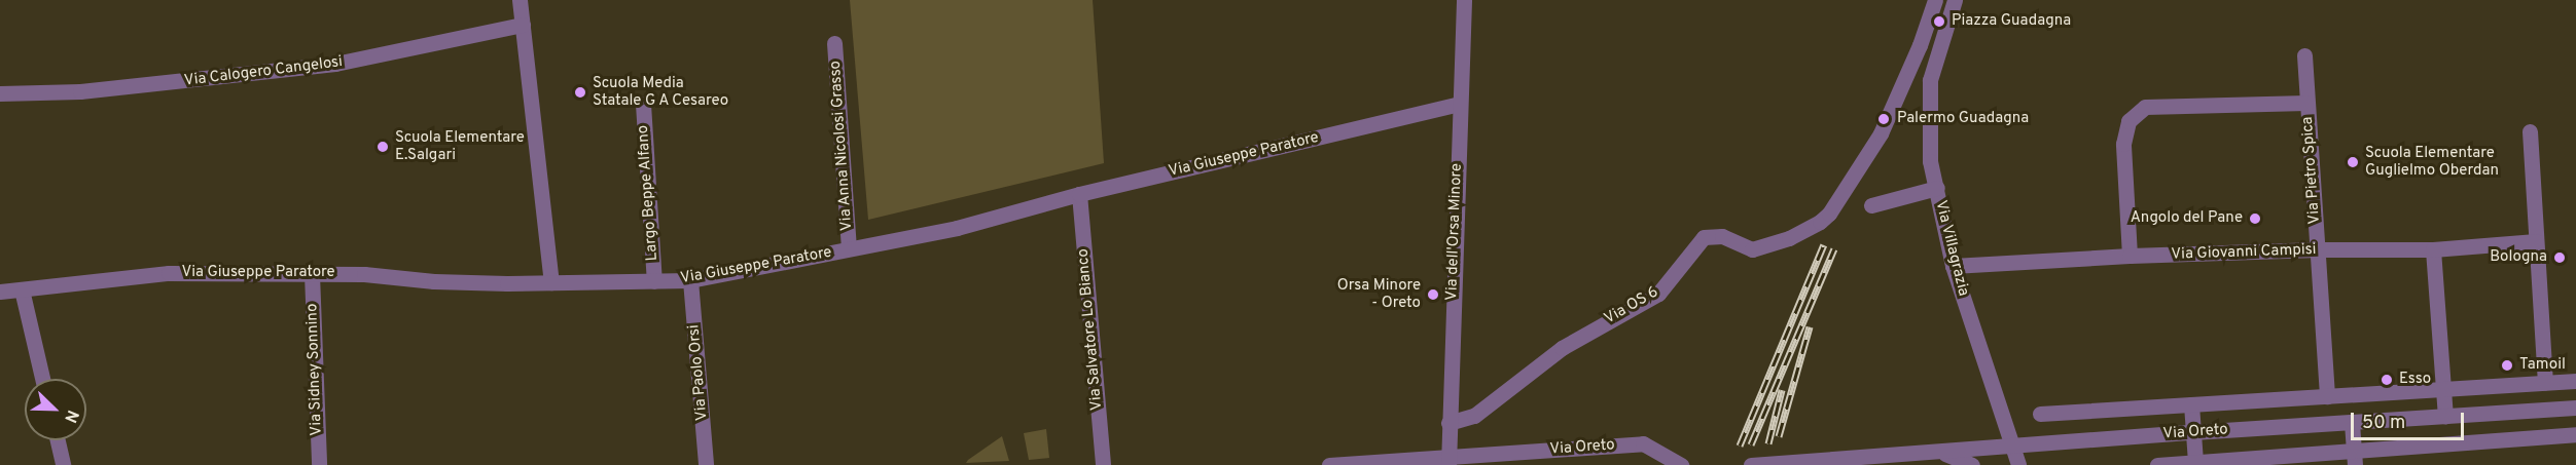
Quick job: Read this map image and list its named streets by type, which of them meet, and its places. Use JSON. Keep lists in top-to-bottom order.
{
  "streets": {
    "street": [
      "Via Calogero Cangelosi",
      "Via Anna Nicolosi Grasso",
      "Via Giuseppe Paratore",
      "Via Pietro Spica",
      "Largo Beppe Alfano",
      "Via dell'Orsa Minore",
      "Via Villagrazia",
      "Via Giovanni Campisi",
      "Via OS 6",
      "Via Salvatore Lo Bianco",
      "Via Sidney Sonnino",
      "Via Paolo Orsi",
      "Via Oreto"
    ]
  },
  "crossings": [
    ["Via Anna Nicolosi Grasso", "Via Giuseppe Paratore"],
    ["Via Giuseppe Paratore", "Largo Beppe Alfano"],
    ["Via Giuseppe Paratore", "Via dell'Orsa Minore"],
    ["Via Giuseppe Paratore", "Via Salvatore Lo Bianco"],
    ["Via Giuseppe Paratore", "Via Sidney Sonnino"],
    ["Via Giuseppe Paratore", "Via Paolo Orsi"],
    ["Via Pietro Spica", "Via Giovanni Campisi"],
    ["Via Pietro Spica", "Via Oreto"],
    ["Via dell'Orsa Minore", "Via OS 6"],
    ["Via dell'Orsa Minore", "Via Oreto"],
    ["Via Villagrazia", "Via Giovanni Campisi"],
    ["Via Villagrazia", "Via Oreto"]
  ],
  "places": [
    "Piazza Guadagna",
    "Scuola Media Statale G A Cesareo",
    "Palermo Guadagna",
    "Scuola Elementare E.Salgari",
    "Scuola Elementare Guglielmo Oberdan",
    "Angolo del Pane",
    "Bologna",
    "Orsa Minore - Oreto",
    "Tamoil",
    "Esso"
  ],
  "scale_bar": "50 m",
  "north": "bottom right"
}
